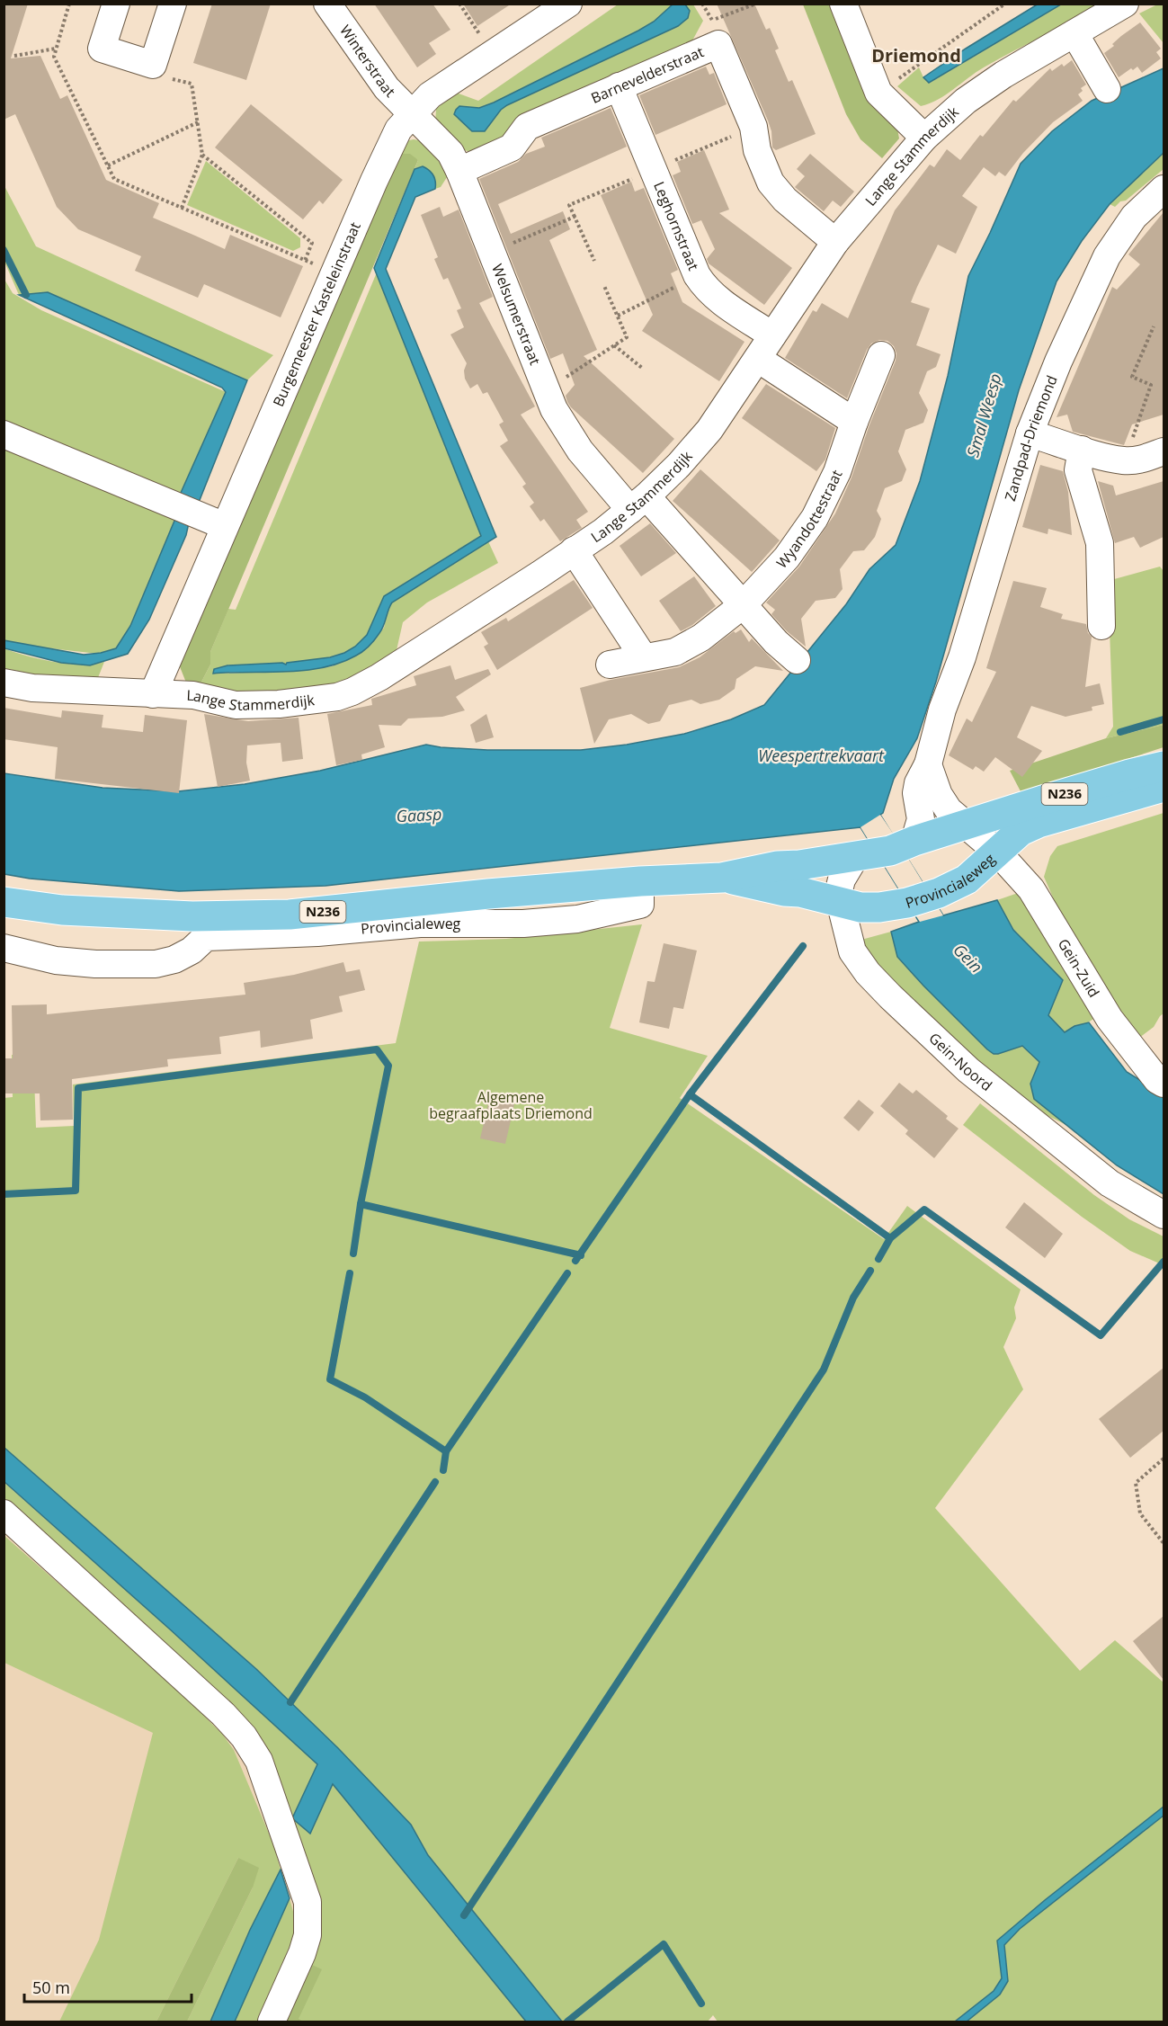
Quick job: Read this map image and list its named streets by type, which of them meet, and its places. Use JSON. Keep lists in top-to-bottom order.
{
  "streets": {
    "main road": ["N236", "Provincialeweg"],
    "street": [
      "Winterstraat",
      "Barnevelderstraat",
      "Lange Stammerdijk",
      "Leghornstraat",
      "Burgemeester Kasteleinstraat",
      "Welsumerstraat",
      "Zandpad-Driemond",
      "Wyandottestraat",
      "Gein-Zuid",
      "Gein-Noord"
    ]
  },
  "crossings": [
    ["Winterstraat", "Burgemeester Kasteleinstraat"],
    ["Winterstraat", "Welsumerstraat"],
    ["Barnevelderstraat", "Lange Stammerdijk"],
    ["Barnevelderstraat", "Leghornstraat"],
    ["Barnevelderstraat", "Welsumerstraat"],
    ["Lange Stammerdijk", "Leghornstraat"],
    ["Lange Stammerdijk", "Burgemeester Kasteleinstraat"],
    ["Lange Stammerdijk", "Welsumerstraat"],
    ["Burgemeester Kasteleinstraat", "Welsumerstraat"],
    ["Zandpad-Driemond", "Provincialeweg"],
    ["Zandpad-Driemond", "Gein-Noord"],
    ["Provincialeweg", "Gein-Zuid"],
    ["Provincialeweg", "Gein-Noord"]
  ],
  "districts": ["Driemond"],
  "water": [
    "Smal Weesp",
    "Weespertrekvaart",
    "Gaasp",
    "Gein"
  ],
  "parks": ["Algemene begraafplaats Driemond"],
  "scale_bar": "50 m"
}
